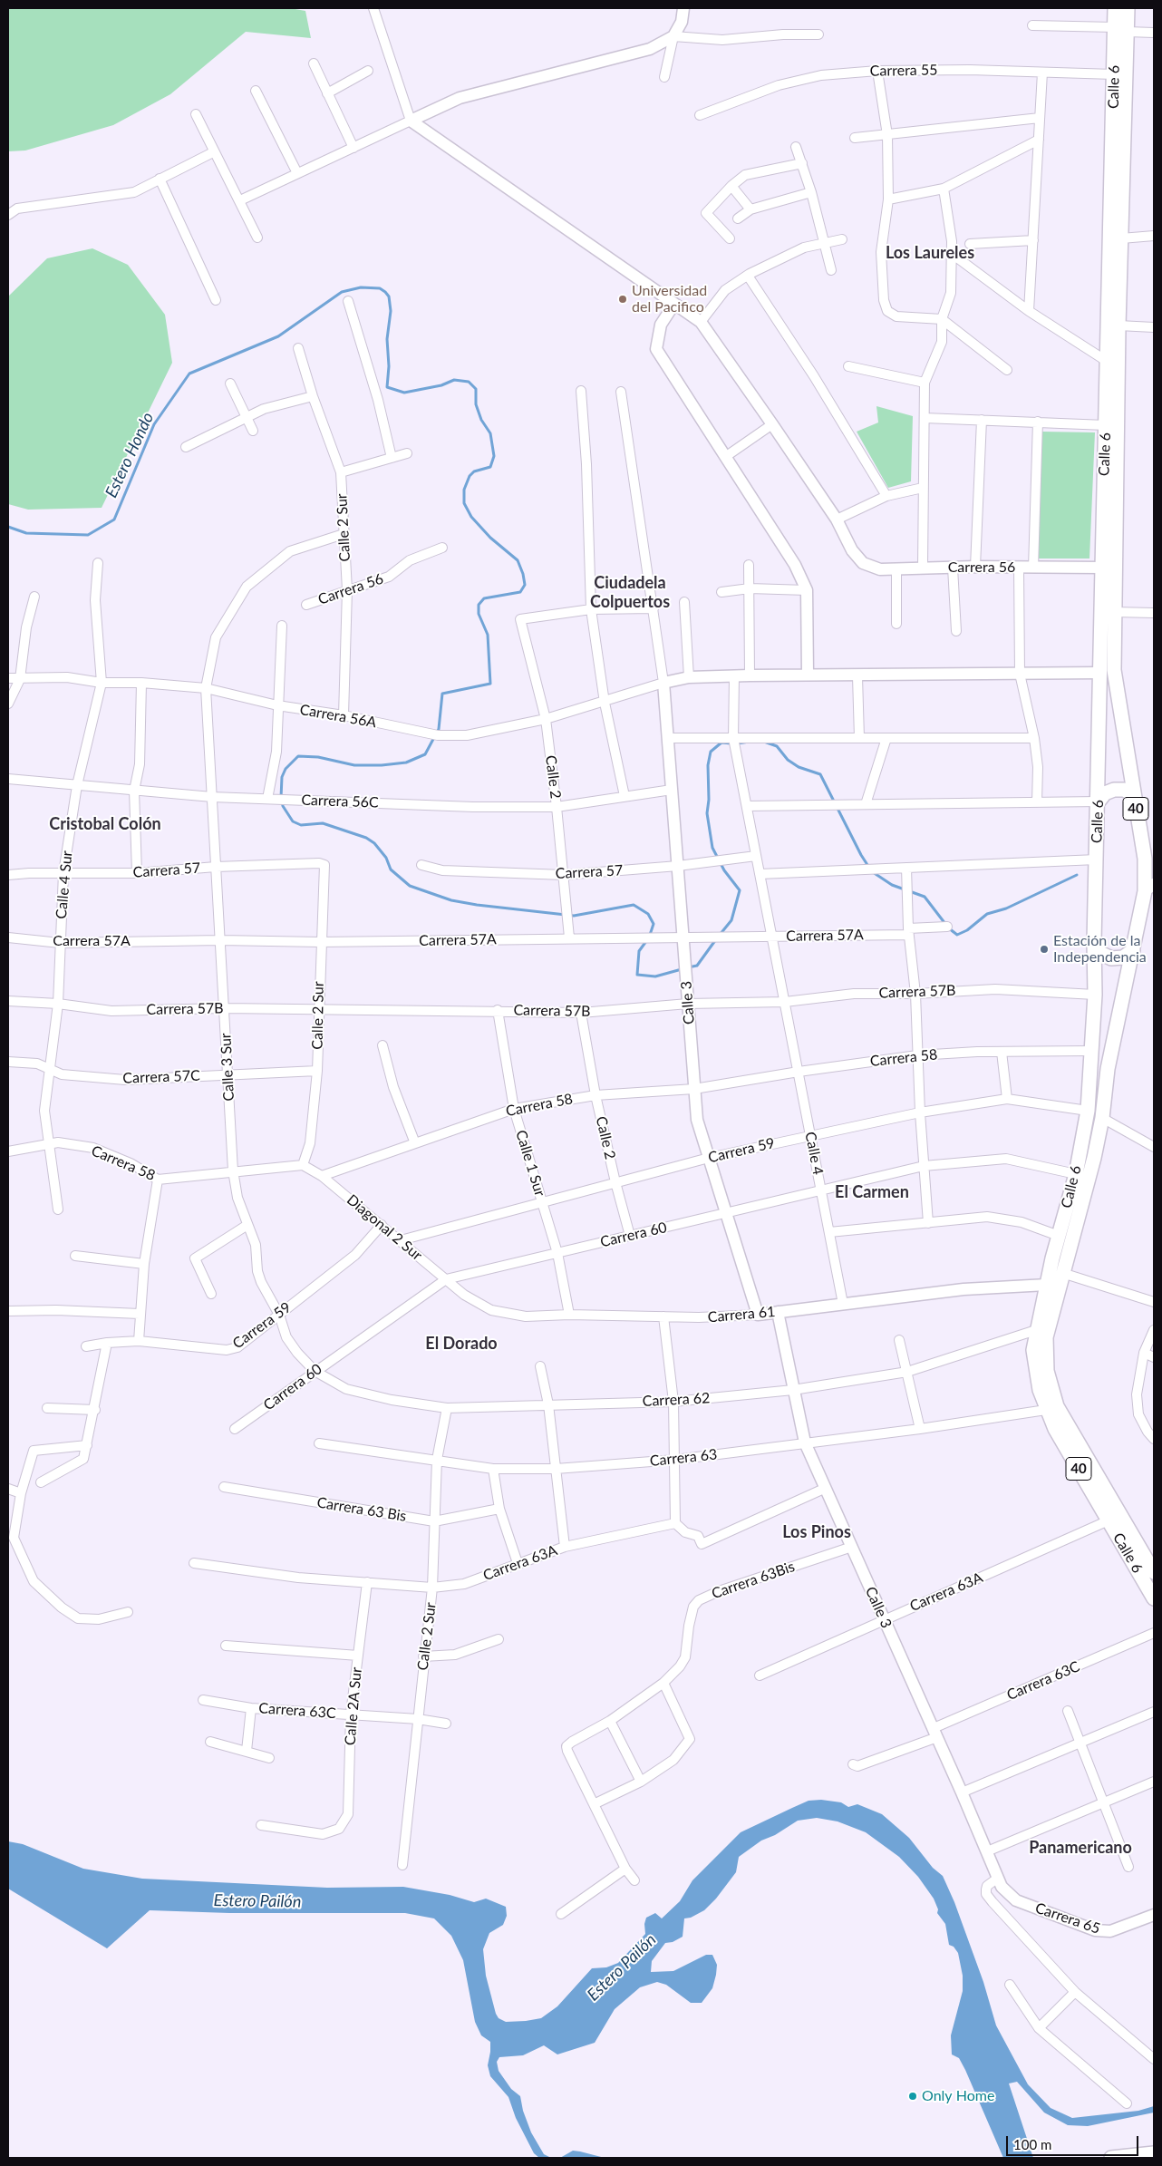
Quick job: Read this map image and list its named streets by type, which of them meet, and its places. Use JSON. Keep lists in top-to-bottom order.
{
  "streets": {
    "highway": ["Calle 6", "40"],
    "main road": [
      "Carrera 56",
      "Calle 3",
      "Carrera 61",
      "Carrera 65"
    ],
    "street": [
      "Carrera 55",
      "Calle 2 Sur",
      "Carrera 56A",
      "Calle 2",
      "Carrera 56C",
      "Carrera 57",
      "Calle 4 Sur",
      "Carrera 57A",
      "Carrera 57B",
      "Carrera 58",
      "Calle 3 Sur",
      "Carrera 57C",
      "Carrera 59",
      "Calle 4",
      "Calle 1 Sur",
      "Diagonal 2 Sur",
      "Carrera 60",
      "Carrera 62",
      "Carrera 63",
      "Carrera 63 Bis",
      "Carrera 63A",
      "Carrera 63Bis",
      "Carrera 63C",
      "Calle 2A Sur"
    ]
  },
  "crossings": [
    ["Carrera 55", "Calle 6"],
    ["Calle 6", "Carrera 56"],
    ["Calle 6", "Carrera 57B"],
    ["Calle 6", "Carrera 58"],
    ["Calle 6", "Carrera 59"],
    ["Calle 6", "Carrera 60"],
    ["Calle 6", "Carrera 61"],
    ["Calle 6", "Carrera 62"],
    ["Calle 6", "Carrera 63"],
    ["Calle 6", "Carrera 63A"],
    ["Calle 2 Sur", "Carrera 56"],
    ["Calle 2 Sur", "Carrera 56A"],
    ["Calle 2 Sur", "Carrera 57"],
    ["Calle 2 Sur", "Carrera 57A"],
    ["Calle 2 Sur", "Carrera 57B"],
    ["Calle 2 Sur", "Carrera 58"],
    ["Calle 2 Sur", "Calle 3 Sur"],
    ["Calle 2 Sur", "Carrera 57C"],
    ["Calle 2 Sur", "Carrera 62"],
    ["Calle 2 Sur", "Carrera 63"],
    ["Calle 2 Sur", "Carrera 63 Bis"],
    ["Calle 2 Sur", "Carrera 63A"],
    ["Calle 2 Sur", "Carrera 63C"],
    ["Carrera 56A", "Calle 2"],
    ["Carrera 56A", "Calle 4 Sur"],
    ["Carrera 56A", "Calle 3"],
    ["Carrera 56A", "Calle 3 Sur"],
    ["Calle 2", "Carrera 56C"],
    ["Calle 2", "Carrera 57"],
    ["Calle 2", "Carrera 57A"],
    ["Calle 2", "Carrera 57B"],
    ["Calle 2", "Carrera 58"],
    ["Calle 2", "Carrera 59"],
    ["Calle 2", "Carrera 60"],
    ["Carrera 56C", "Calle 4 Sur"],
    ["Carrera 56C", "Calle 3"],
    ["Carrera 56C", "Calle 3 Sur"],
    ["Carrera 57", "Calle 4 Sur"],
    ["Carrera 57", "Calle 3"],
    ["Carrera 57", "Calle 3 Sur"],
    ["Carrera 57", "Calle 4"],
    ["Calle 4 Sur", "Carrera 57A"],
    ["Calle 4 Sur", "Carrera 57B"],
    ["Calle 4 Sur", "Carrera 58"],
    ["Calle 4 Sur", "Carrera 57C"],
    ["Carrera 57A", "Calle 3"],
    ["Carrera 57A", "Calle 3 Sur"],
    ["Carrera 57A", "Calle 4"],
    ["Carrera 57B", "Calle 3"],
    ["Carrera 57B", "Calle 3 Sur"],
    ["Carrera 57B", "Calle 4"],
    ["Carrera 57B", "Calle 1 Sur"],
    ["Calle 3", "Carrera 58"],
    ["Calle 3", "Carrera 59"],
    ["Calle 3", "Carrera 60"],
    ["Calle 3", "Carrera 61"],
    ["Calle 3", "Carrera 62"],
    ["Calle 3", "Carrera 63"],
    ["Calle 3", "Carrera 63A"],
    ["Calle 3", "Carrera 63Bis"],
    ["Calle 3", "Carrera 63C"],
    ["Calle 3", "Carrera 65"],
    ["Carrera 58", "Calle 3 Sur"],
    ["Carrera 58", "Calle 4"],
    ["Carrera 58", "Calle 1 Sur"],
    ["Carrera 58", "Diagonal 2 Sur"],
    ["Calle 3 Sur", "Carrera 57C"],
    ["Calle 3 Sur", "Carrera 59"],
    ["Calle 3 Sur", "Carrera 60"],
    ["Calle 3 Sur", "Carrera 62"],
    ["Carrera 59", "Calle 4"],
    ["Carrera 59", "Calle 1 Sur"],
    ["Carrera 59", "Diagonal 2 Sur"],
    ["Calle 4", "Carrera 60"],
    ["Calle 4", "Carrera 61"],
    ["Calle 1 Sur", "Carrera 60"],
    ["Calle 1 Sur", "Carrera 61"],
    ["Diagonal 2 Sur", "Carrera 60"],
    ["Diagonal 2 Sur", "Carrera 61"],
    ["Carrera 60", "Carrera 61"],
    ["Carrera 60", "Carrera 62"],
    ["Carrera 63A", "Calle 2A Sur"],
    ["Carrera 63C", "Calle 2A Sur"]
  ],
  "districts": [
    "Los Laureles",
    "Ciudadela Colpuertos",
    "Cristobal Colón",
    "El Carmen",
    "El Dorado",
    "Los Pinos",
    "Panamericano"
  ],
  "water": ["Estero Hondo", "Estero Pailón"],
  "places": ["Universidad del Pacifico", "Estación de la Independencia", "Only Home"],
  "scale_bar": "100 m"
}
